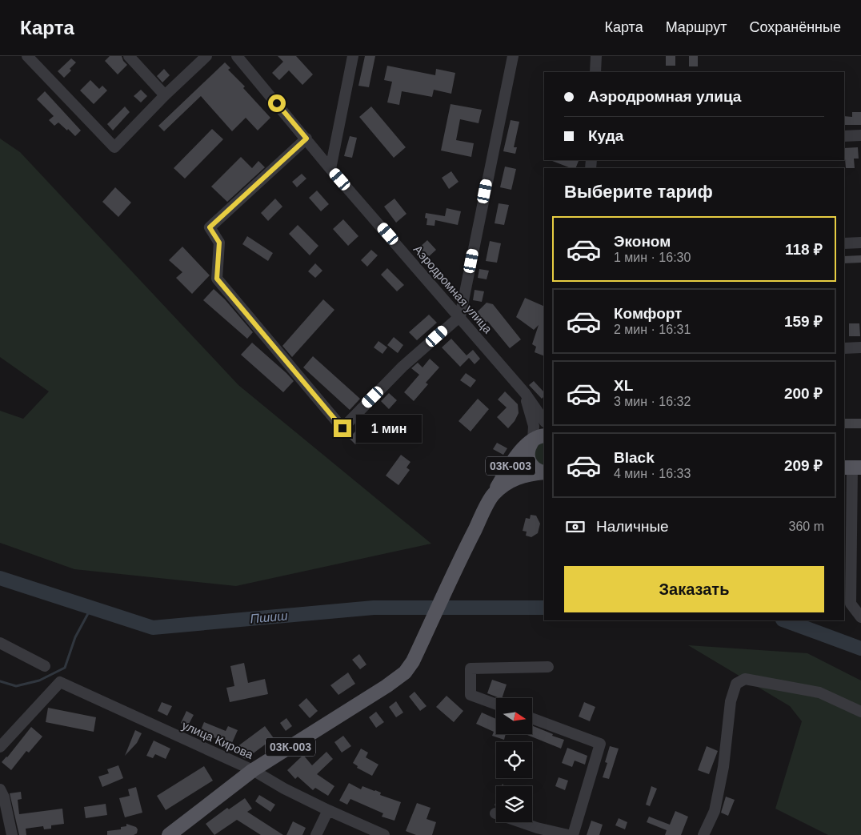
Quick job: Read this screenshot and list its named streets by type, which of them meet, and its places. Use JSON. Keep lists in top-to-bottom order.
{
  "streets": {
    "main road": ["03К-003"],
    "street": ["Аэродромная улица", "улица Кирова"]
  },
  "crossings": [
    ["Аэродромная улица", "03К-003"],
    ["03К-003", "улица Кирова"]
  ],
  "water": ["Пшиш"],
  "north": "right",
  "page": {
    "header": "Карта",
    "nav": ["Карта", "Маршрут", "Сохранённые"],
    "banner": ["Аэродромная улица", "Куда"],
    "heading": "Выберите тариф",
    "list": [
      {
        "name": "Эконом",
        "note": "1 мин · 16:30",
        "value": "118 ₽"
      },
      {
        "name": "Комфорт",
        "note": "2 мин · 16:31",
        "value": "159 ₽"
      },
      {
        "name": "XL",
        "note": "3 мин · 16:32",
        "value": "200 ₽"
      },
      {
        "name": "Black",
        "note": "4 мин · 16:33",
        "value": "209 ₽"
      }
    ],
    "bubble": "1 мин",
    "pay": ["Наличные", "360 m"],
    "buttons": "Заказать"
  }
}
